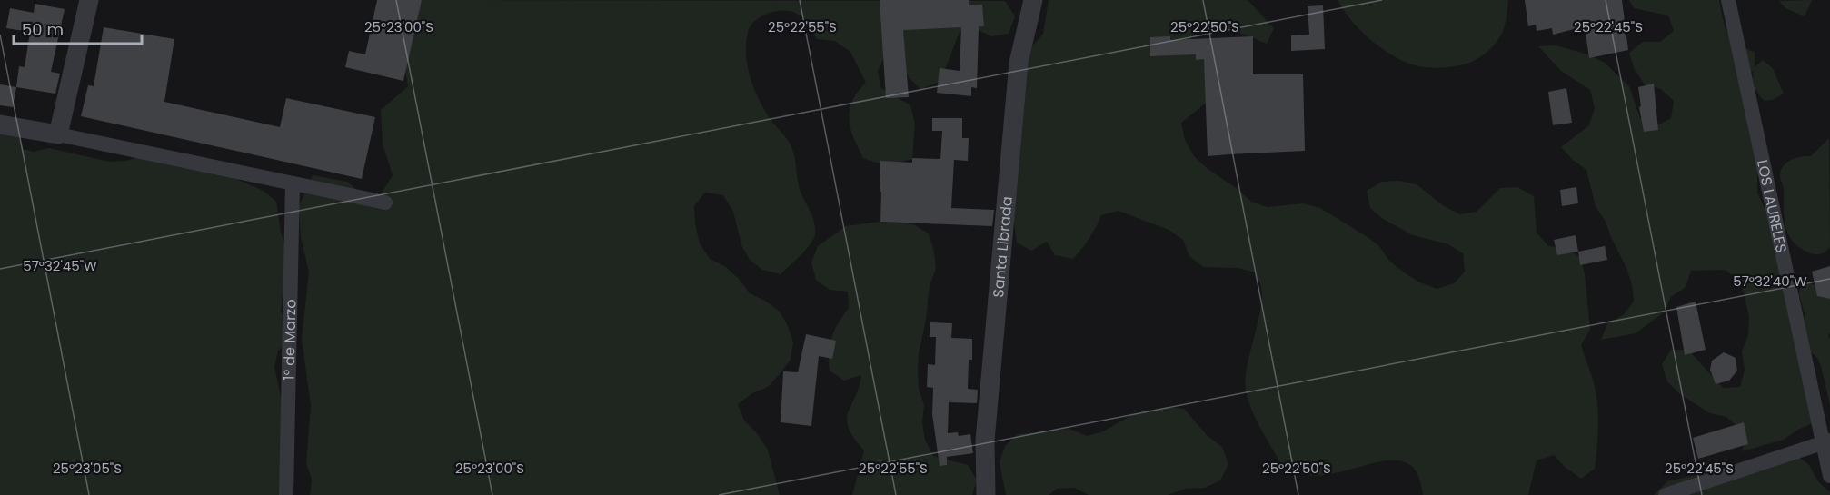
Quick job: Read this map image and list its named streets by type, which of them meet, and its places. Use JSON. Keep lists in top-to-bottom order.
{
  "streets": {
    "street": ["LOS LAURELES", "Santa Librada", "1° de Marzo"]
  },
  "scale_bar": "50 m",
  "coordinates": [
    "25°23'00\"S",
    "25°22'55\"S",
    "25°22'50\"S",
    "25°22'45\"S",
    "57°32'45\"W",
    "57°32'40\"W",
    "25°23'05\"S"
  ]
}
